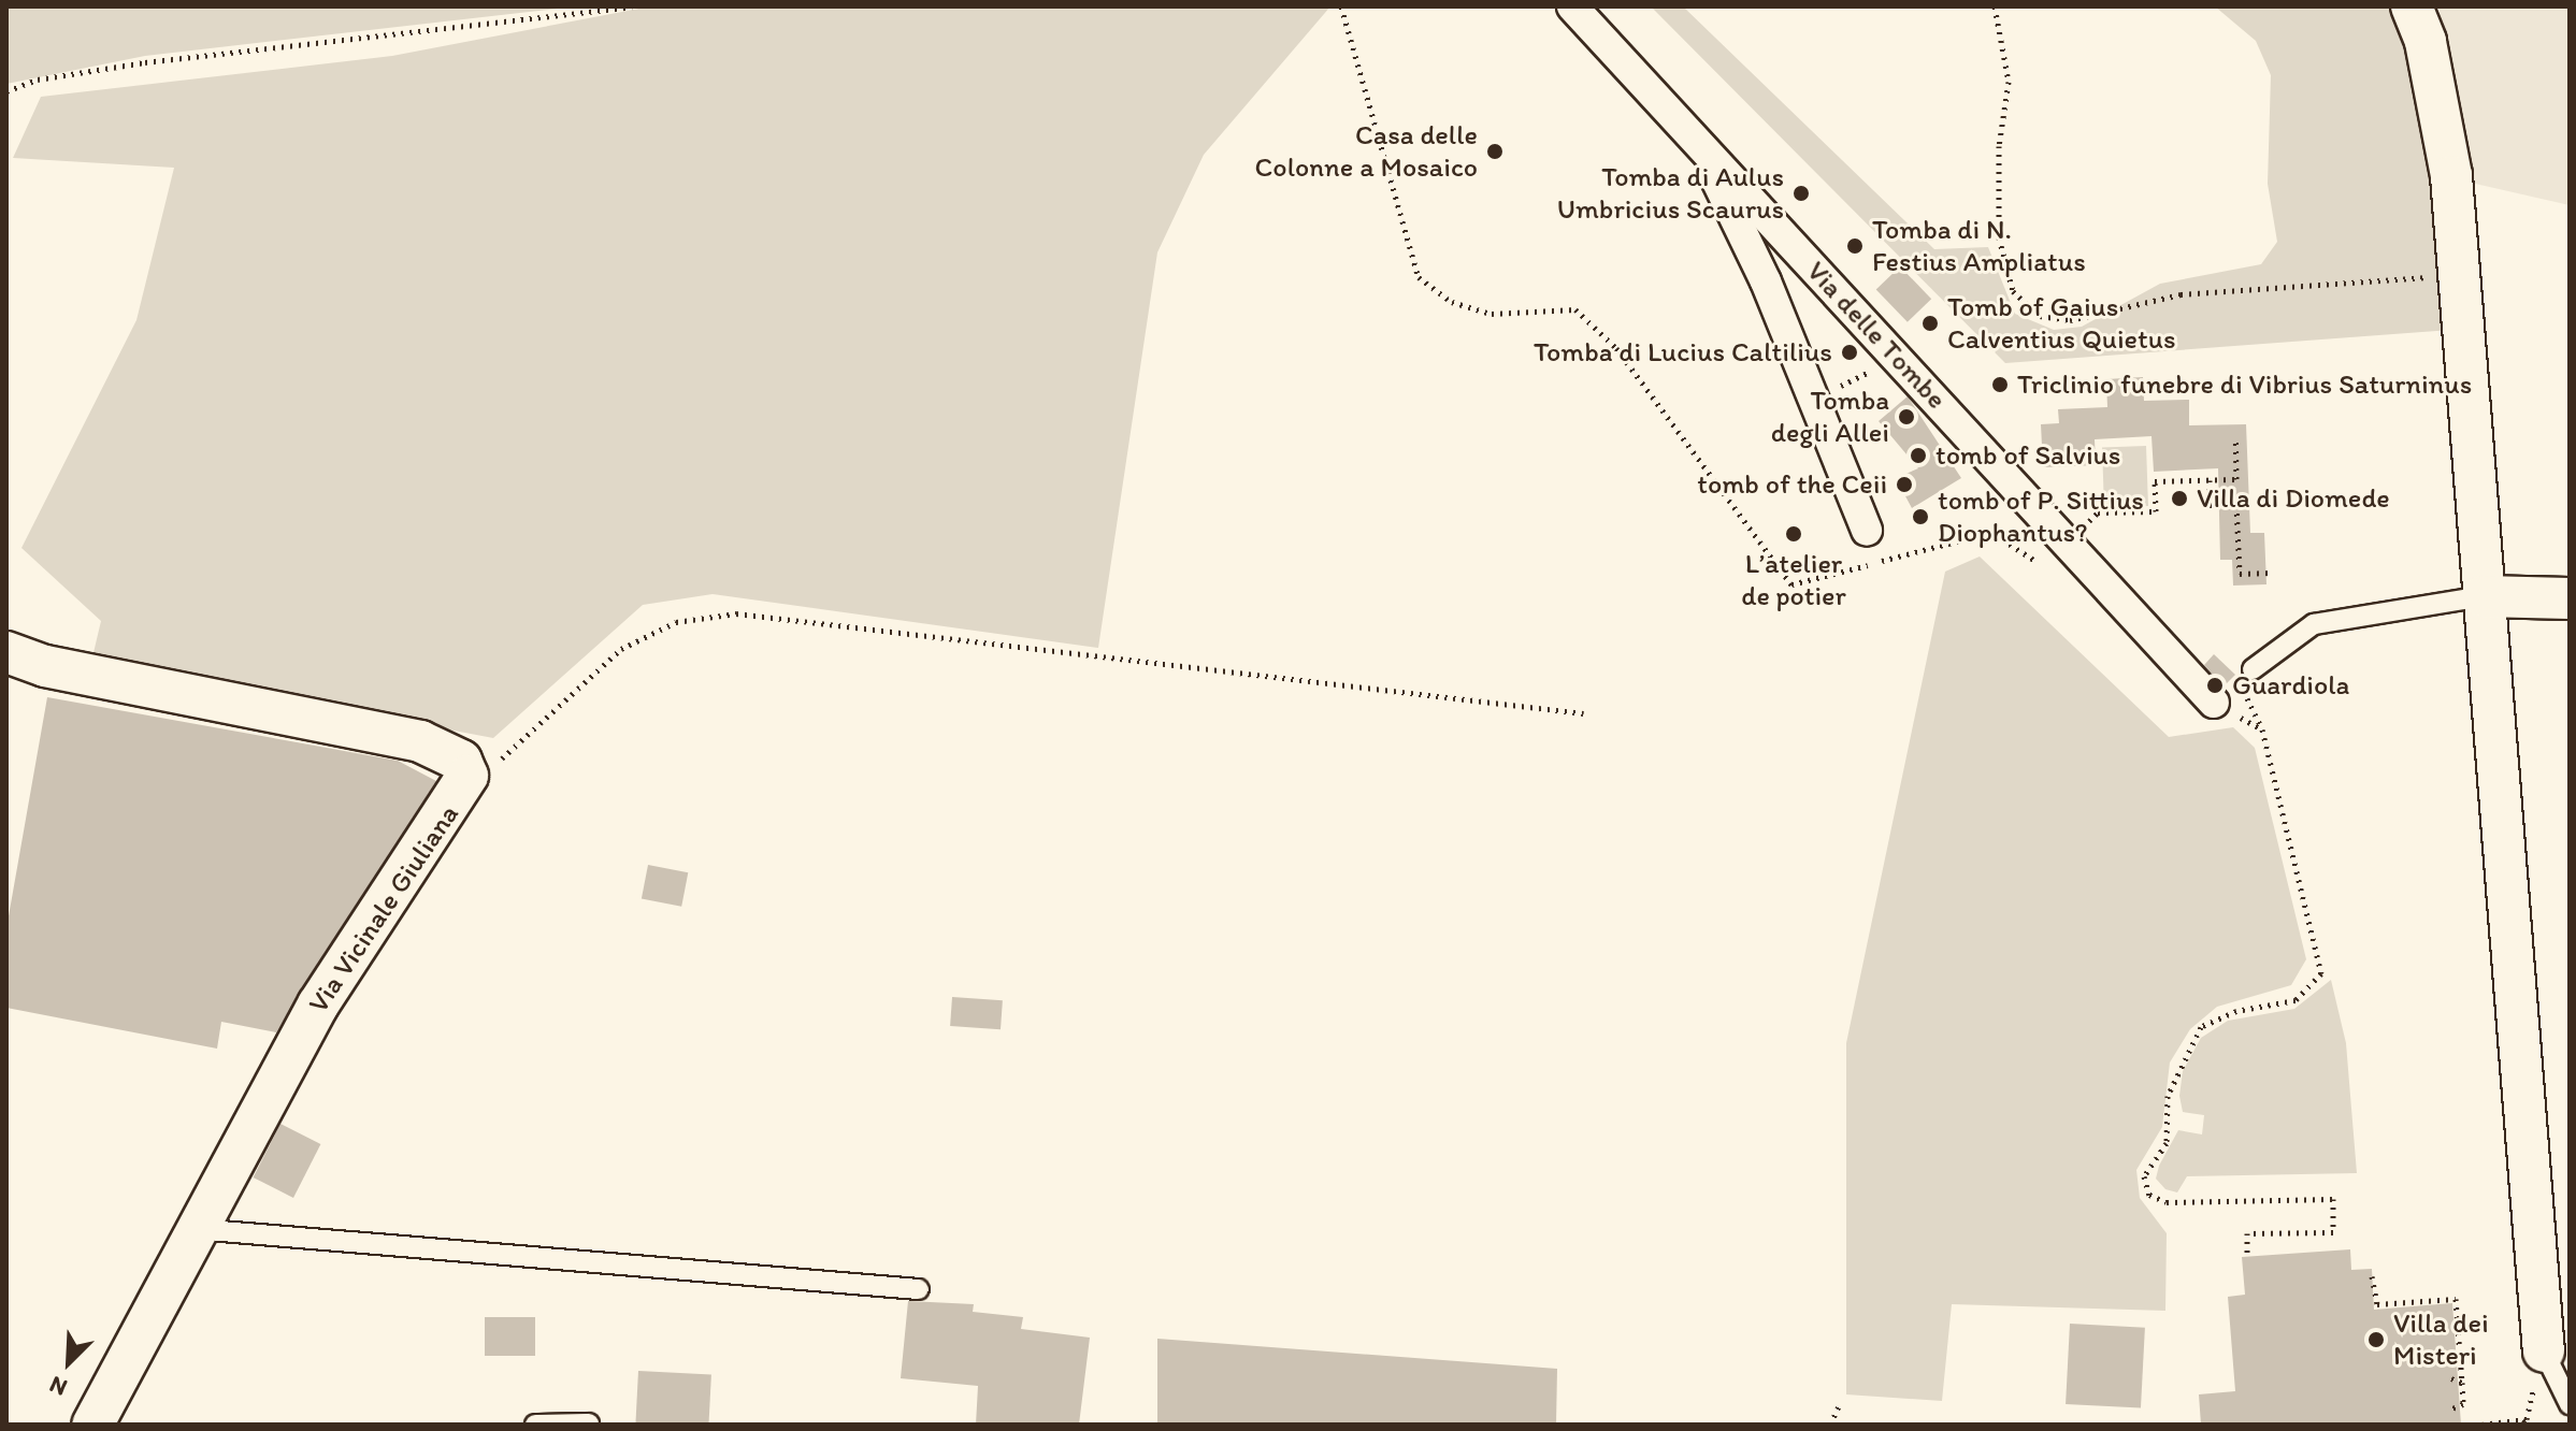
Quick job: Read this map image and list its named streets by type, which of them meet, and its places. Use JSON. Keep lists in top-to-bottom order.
{
  "streets": {
    "street": ["Via delle Tombe", "Via Vicinale Giuliana"]
  },
  "places": [
    "Casa delle Colonne a Mosaico",
    "Tomba di Aulus Umbricius Scaurus",
    "Tomba di N. Festius Ampliatus",
    "Tomb of Gaius Calventius Quietus",
    "Tomba di Lucius Caltilius",
    "Triclinio funebre di Vibrius Saturninus",
    "Tomba degli Allei",
    "tomb of Salvius",
    "tomb of the Ceii",
    "Villa di Diomede",
    "tomb of P. Sittius Diophantus?",
    "L’atelier de potier",
    "Guardiola",
    "Villa dei Misteri"
  ],
  "north": "bottom left"
}
